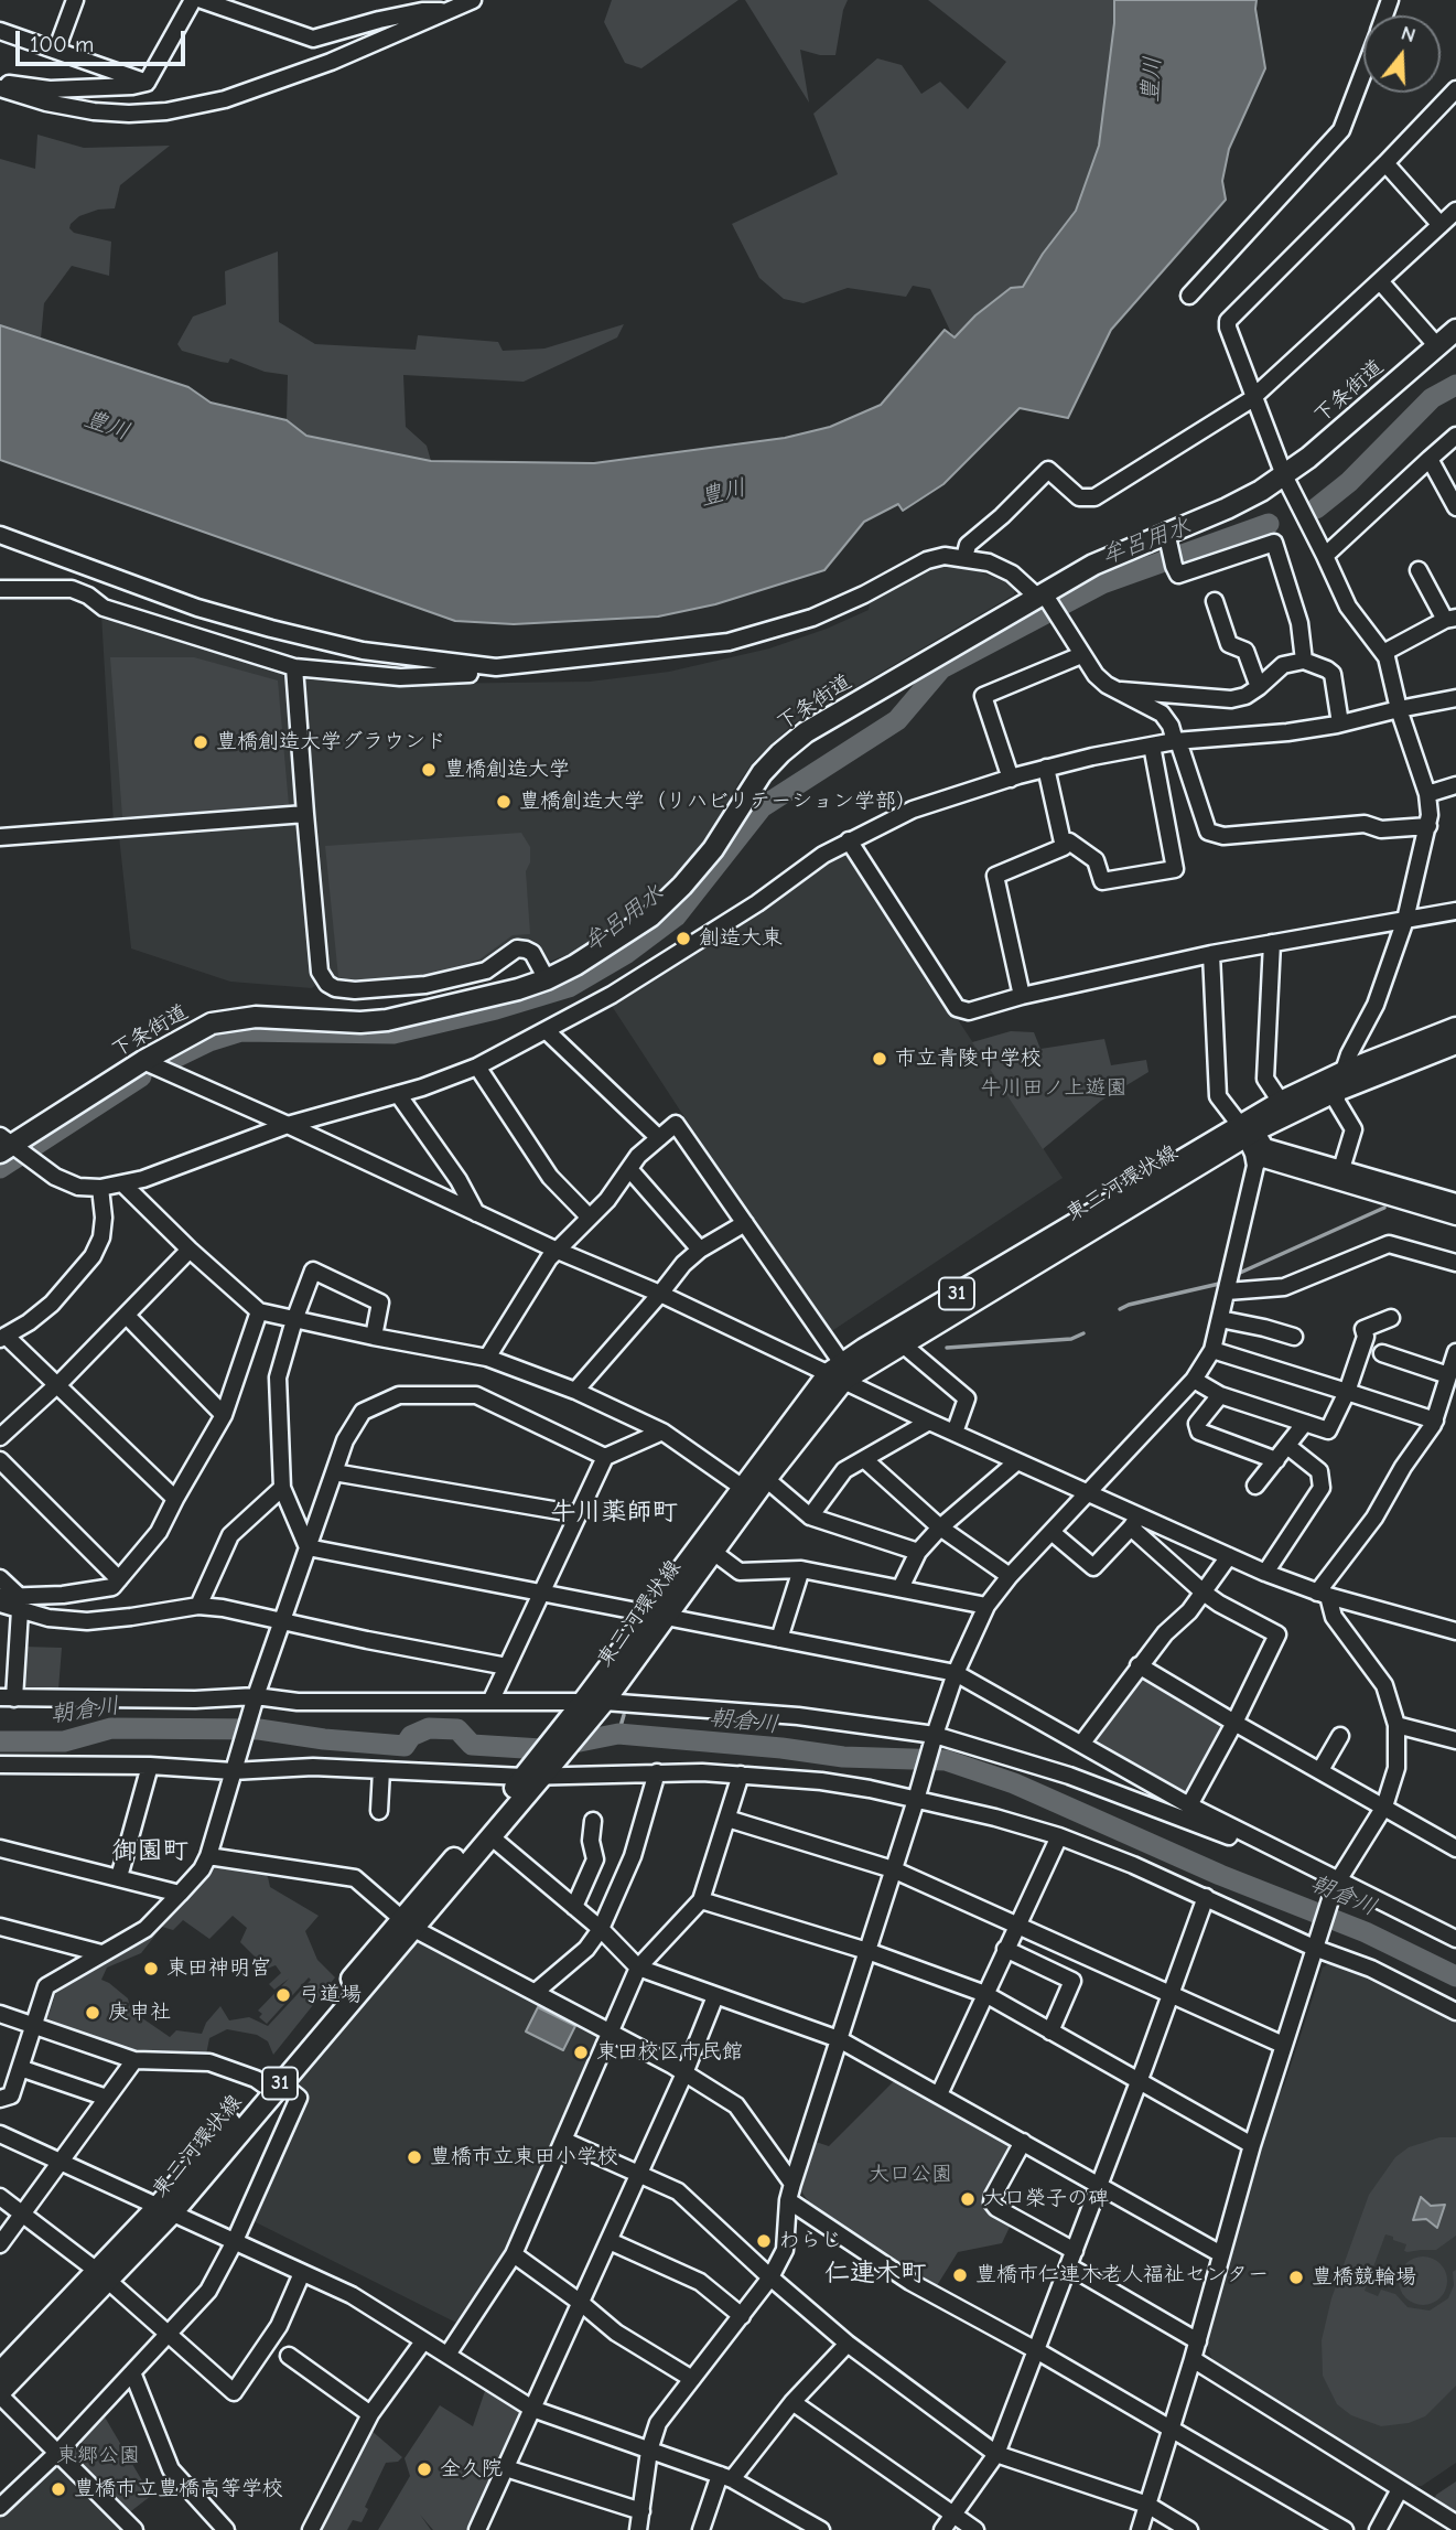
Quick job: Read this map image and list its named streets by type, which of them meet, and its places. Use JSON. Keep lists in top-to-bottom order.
{
  "streets": {
    "main road": ["下条街道", "東三河環状線", "31"]
  },
  "districts": ["牛川薬師町", "御園町", "仁連木町"],
  "water": ["豊川", "牟呂用水", "朝倉川"],
  "parks": ["牛川田ノ上遊園", "大口公園", "東郷公園"],
  "places": [
    "豊橋創造大学グラウンド",
    "豊橋創造大学",
    "豊橋創造大学（リハビリテーション学部）",
    "創造大東",
    "市立青陵中学校",
    "東田神明宮",
    "弓道場",
    "庚申社",
    "東田校区市民館",
    "豊橋市立東田小学校",
    "大口榮子の碑",
    "わらじ",
    "豊橋市仁連木老人福祉センター",
    "豊橋競輪場",
    "全久院",
    "豊橋市立豊橋高等学校"
  ],
  "scale_bar": "100 m",
  "north": "top"
}
